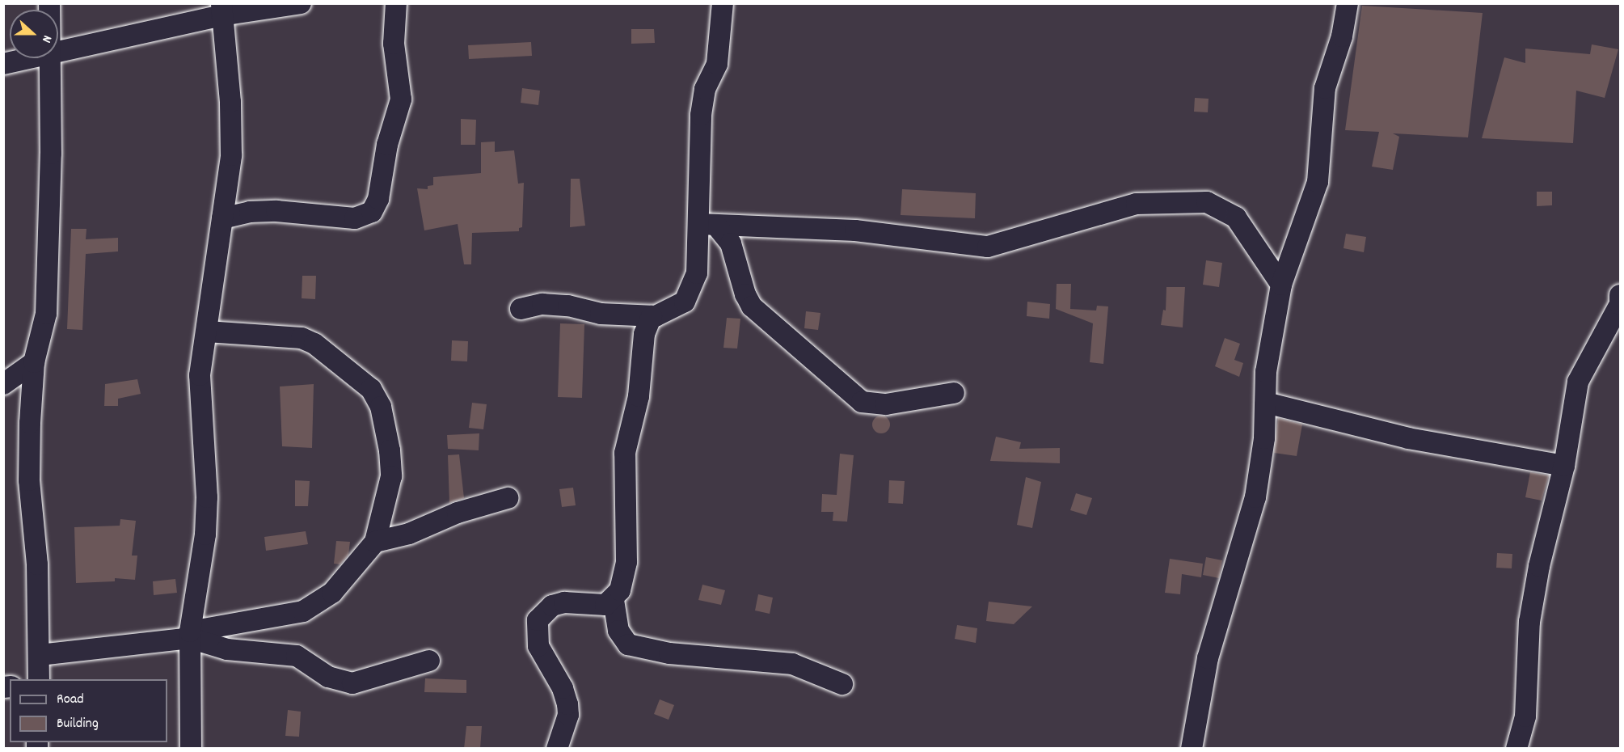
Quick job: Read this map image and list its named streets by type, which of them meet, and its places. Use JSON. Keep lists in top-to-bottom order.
{
  "legend": ["Road", "Building"],
  "north": "right"
}
